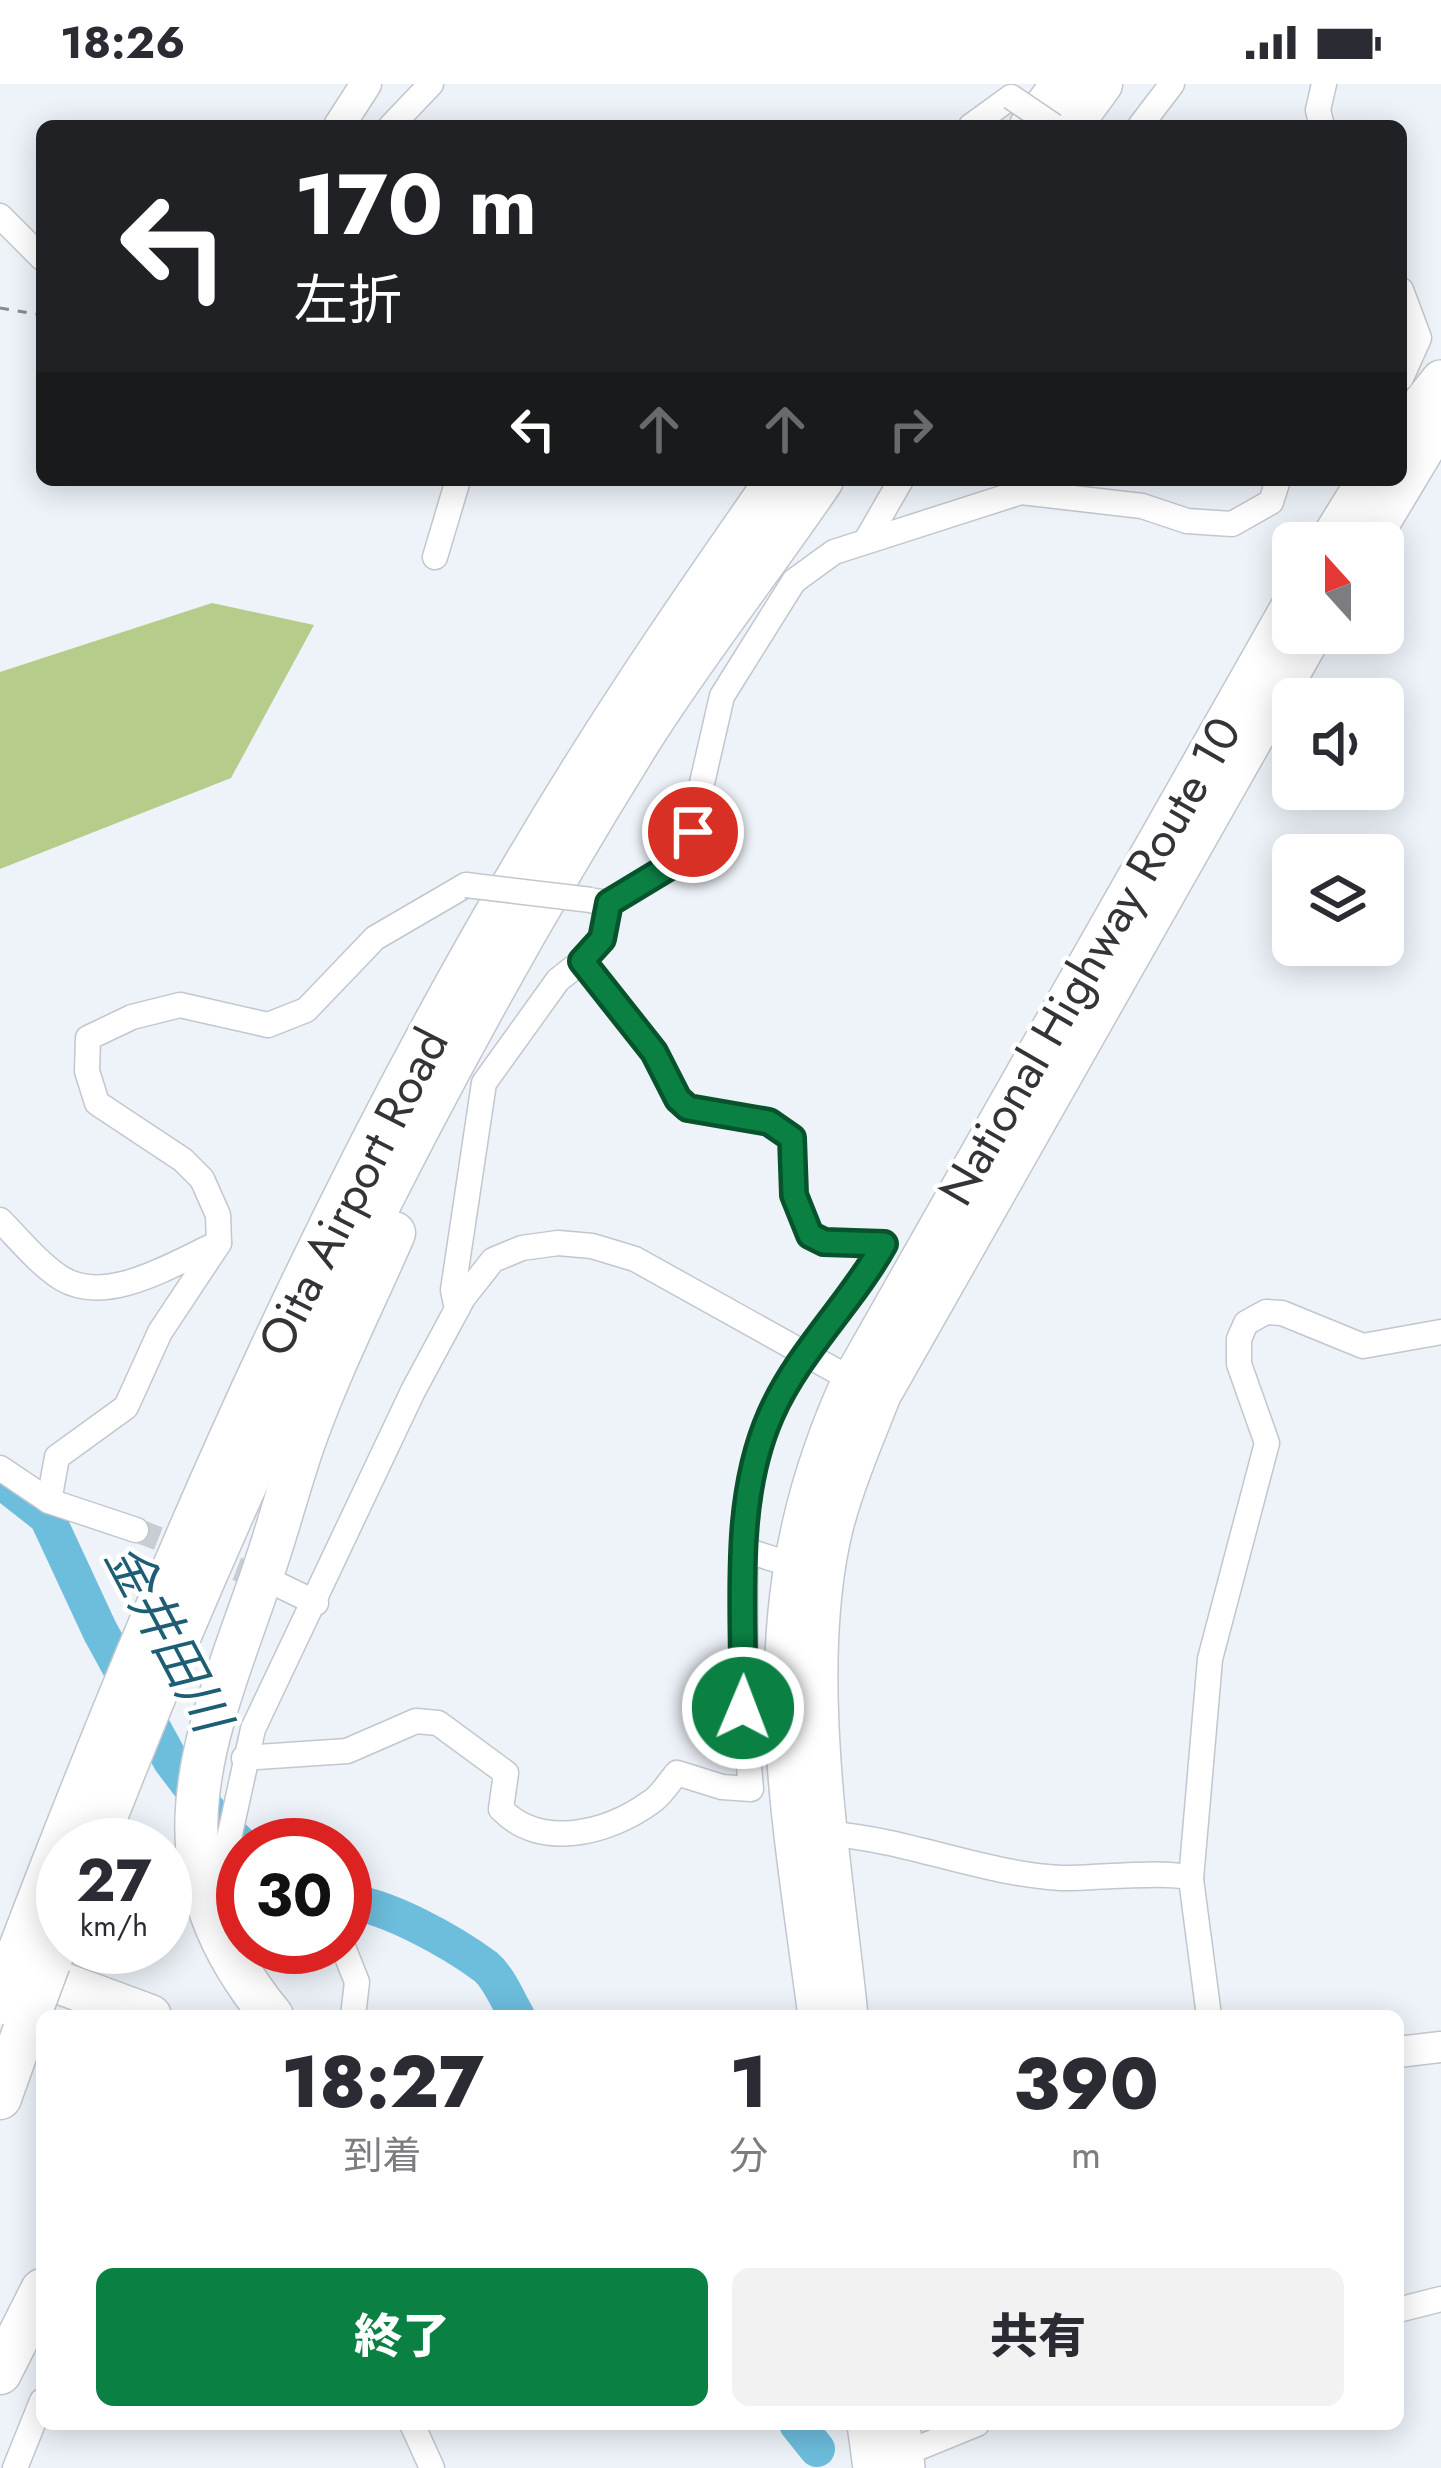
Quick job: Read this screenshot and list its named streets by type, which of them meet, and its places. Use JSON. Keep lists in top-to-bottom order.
{
  "streets": {
    "highway": ["National Highway Route 10", "Oita Airport Road"]
  },
  "water": ["金井田川"],
  "north": "top",
  "page": {
    "status": "18:26",
    "turn": ["170 m", "左折"],
    "speed": "27 km/h",
    "limit": "30",
    "eta": [
      "18:27",
      "到着",
      "1",
      "分",
      "390",
      "m"
    ],
    "buttons": ["終了", "共有"]
  }
}
